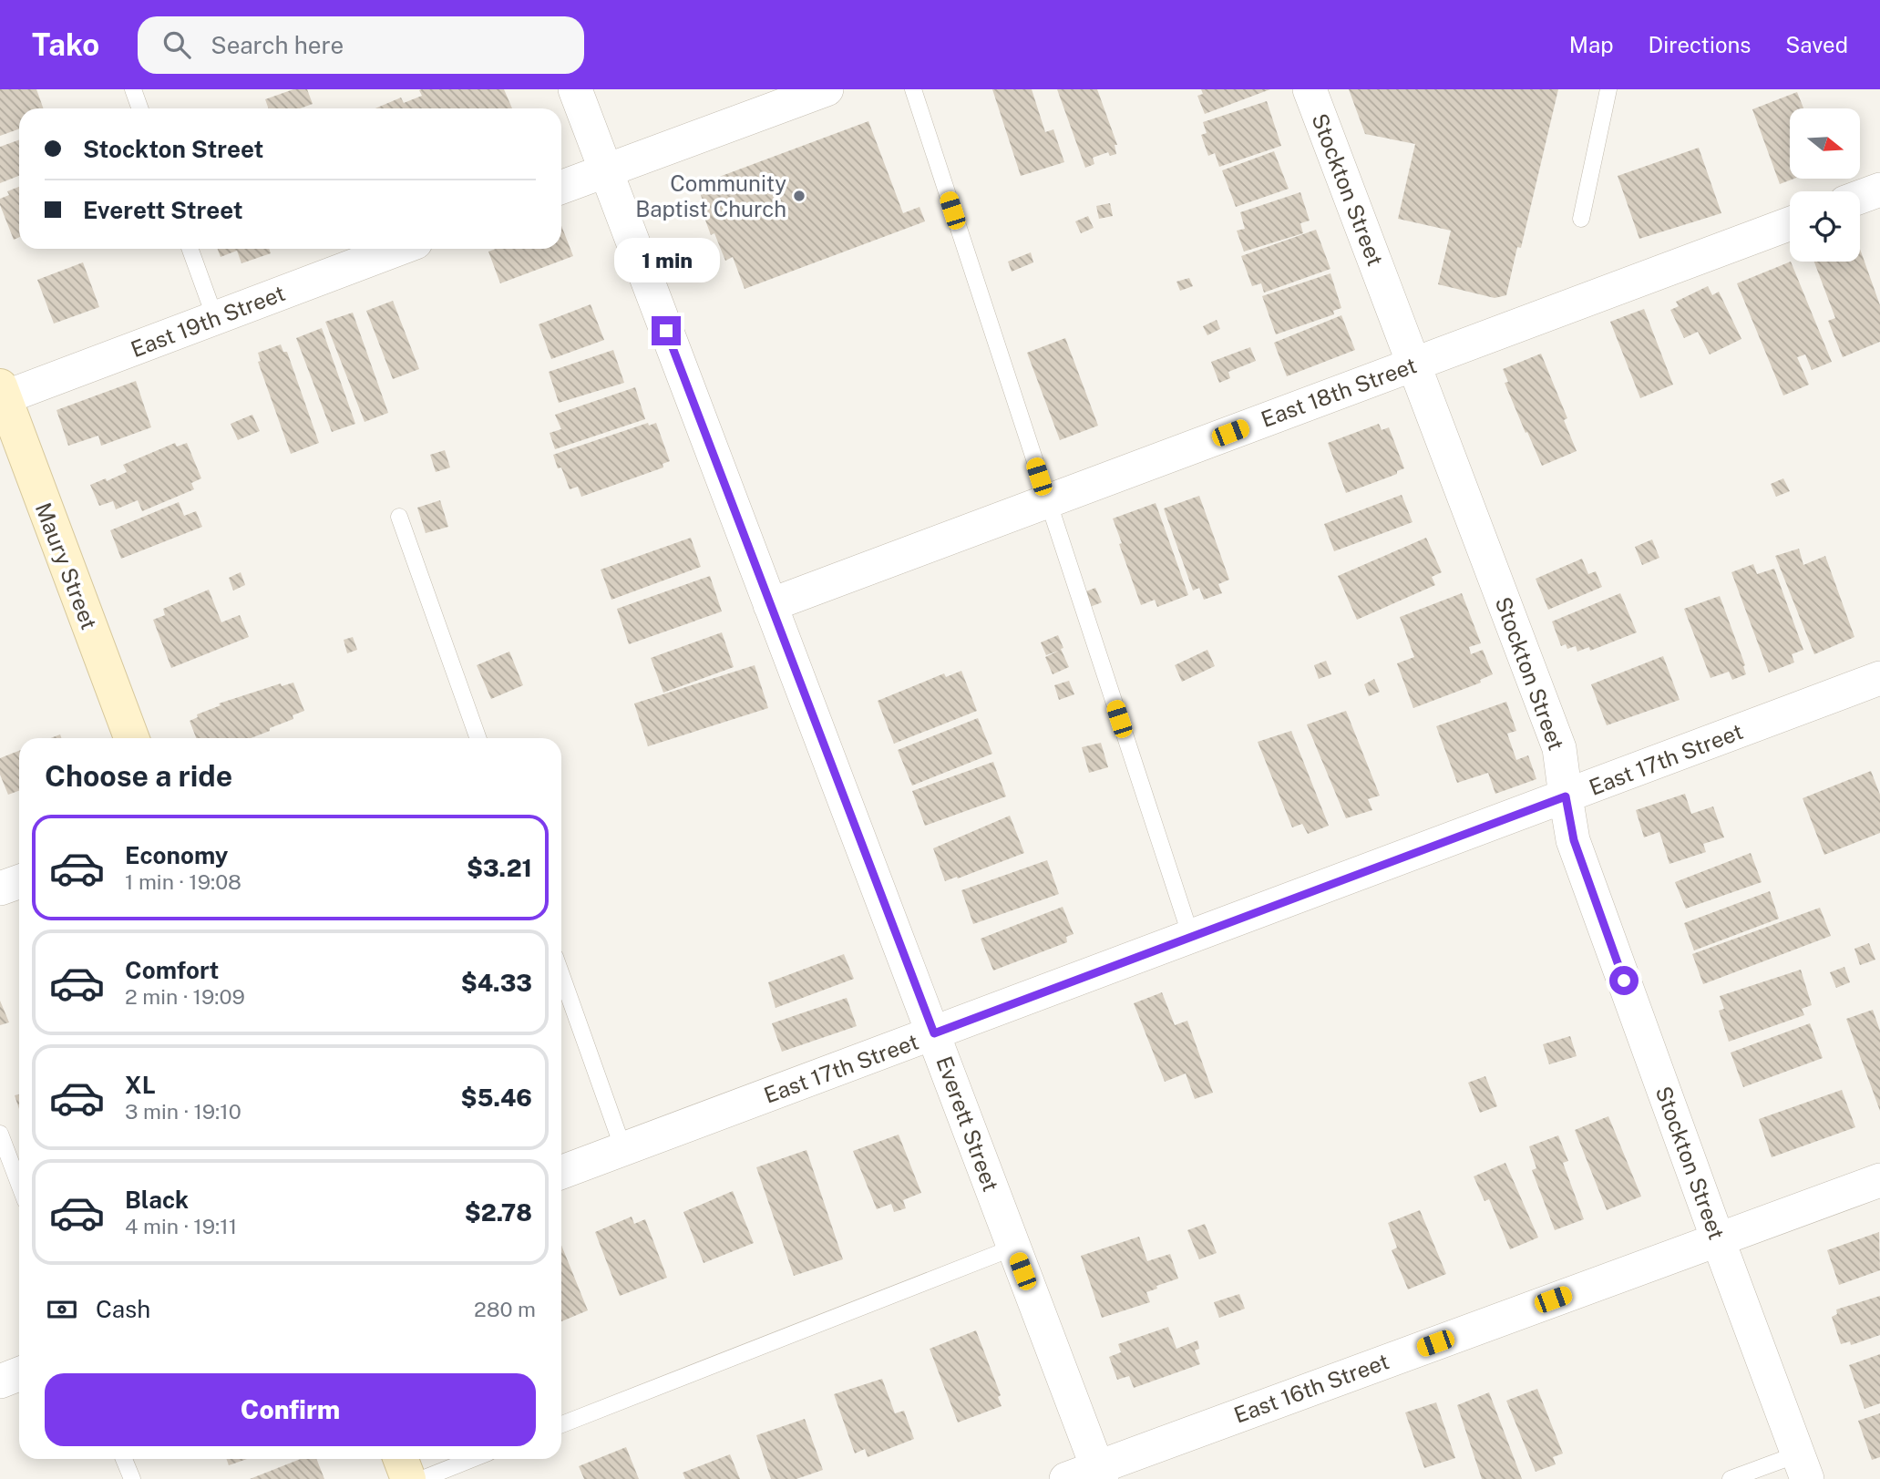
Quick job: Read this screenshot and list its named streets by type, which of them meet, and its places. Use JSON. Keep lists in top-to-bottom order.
{
  "streets": {
    "street": [
      "Stockton Street",
      "East 19th Street",
      "East 18th Street",
      "Maury Street",
      "East 17th Street",
      "Everett Street",
      "East 16th Street"
    ]
  },
  "crossings": [
    ["Stockton Street", "East 18th Street"],
    ["Stockton Street", "East 17th Street"],
    ["Stockton Street", "East 16th Street"],
    ["East 19th Street", "Maury Street"],
    ["East 18th Street", "Everett Street"],
    ["East 17th Street", "Everett Street"],
    ["Everett Street", "East 16th Street"]
  ],
  "places": ["Community Baptist Church"],
  "north": "right",
  "page": {
    "header": "Tako",
    "search": "Search here",
    "nav": ["Map", "Directions", "Saved"],
    "banner": ["Stockton Street", "Everett Street"],
    "bubble": "1 min",
    "heading": "Choose a ride",
    "list": [
      {
        "name": "Economy",
        "note": "1 min · 19:08",
        "value": "$3.21"
      },
      {
        "name": "Comfort",
        "note": "2 min · 19:09",
        "value": "$4.33"
      },
      {
        "name": "XL",
        "note": "3 min · 19:10",
        "value": "$5.46"
      },
      {
        "name": "Black",
        "note": "4 min · 19:11",
        "value": "$2.78"
      }
    ],
    "pay": ["Cash", "280 m"],
    "buttons": "Confirm"
  }
}
